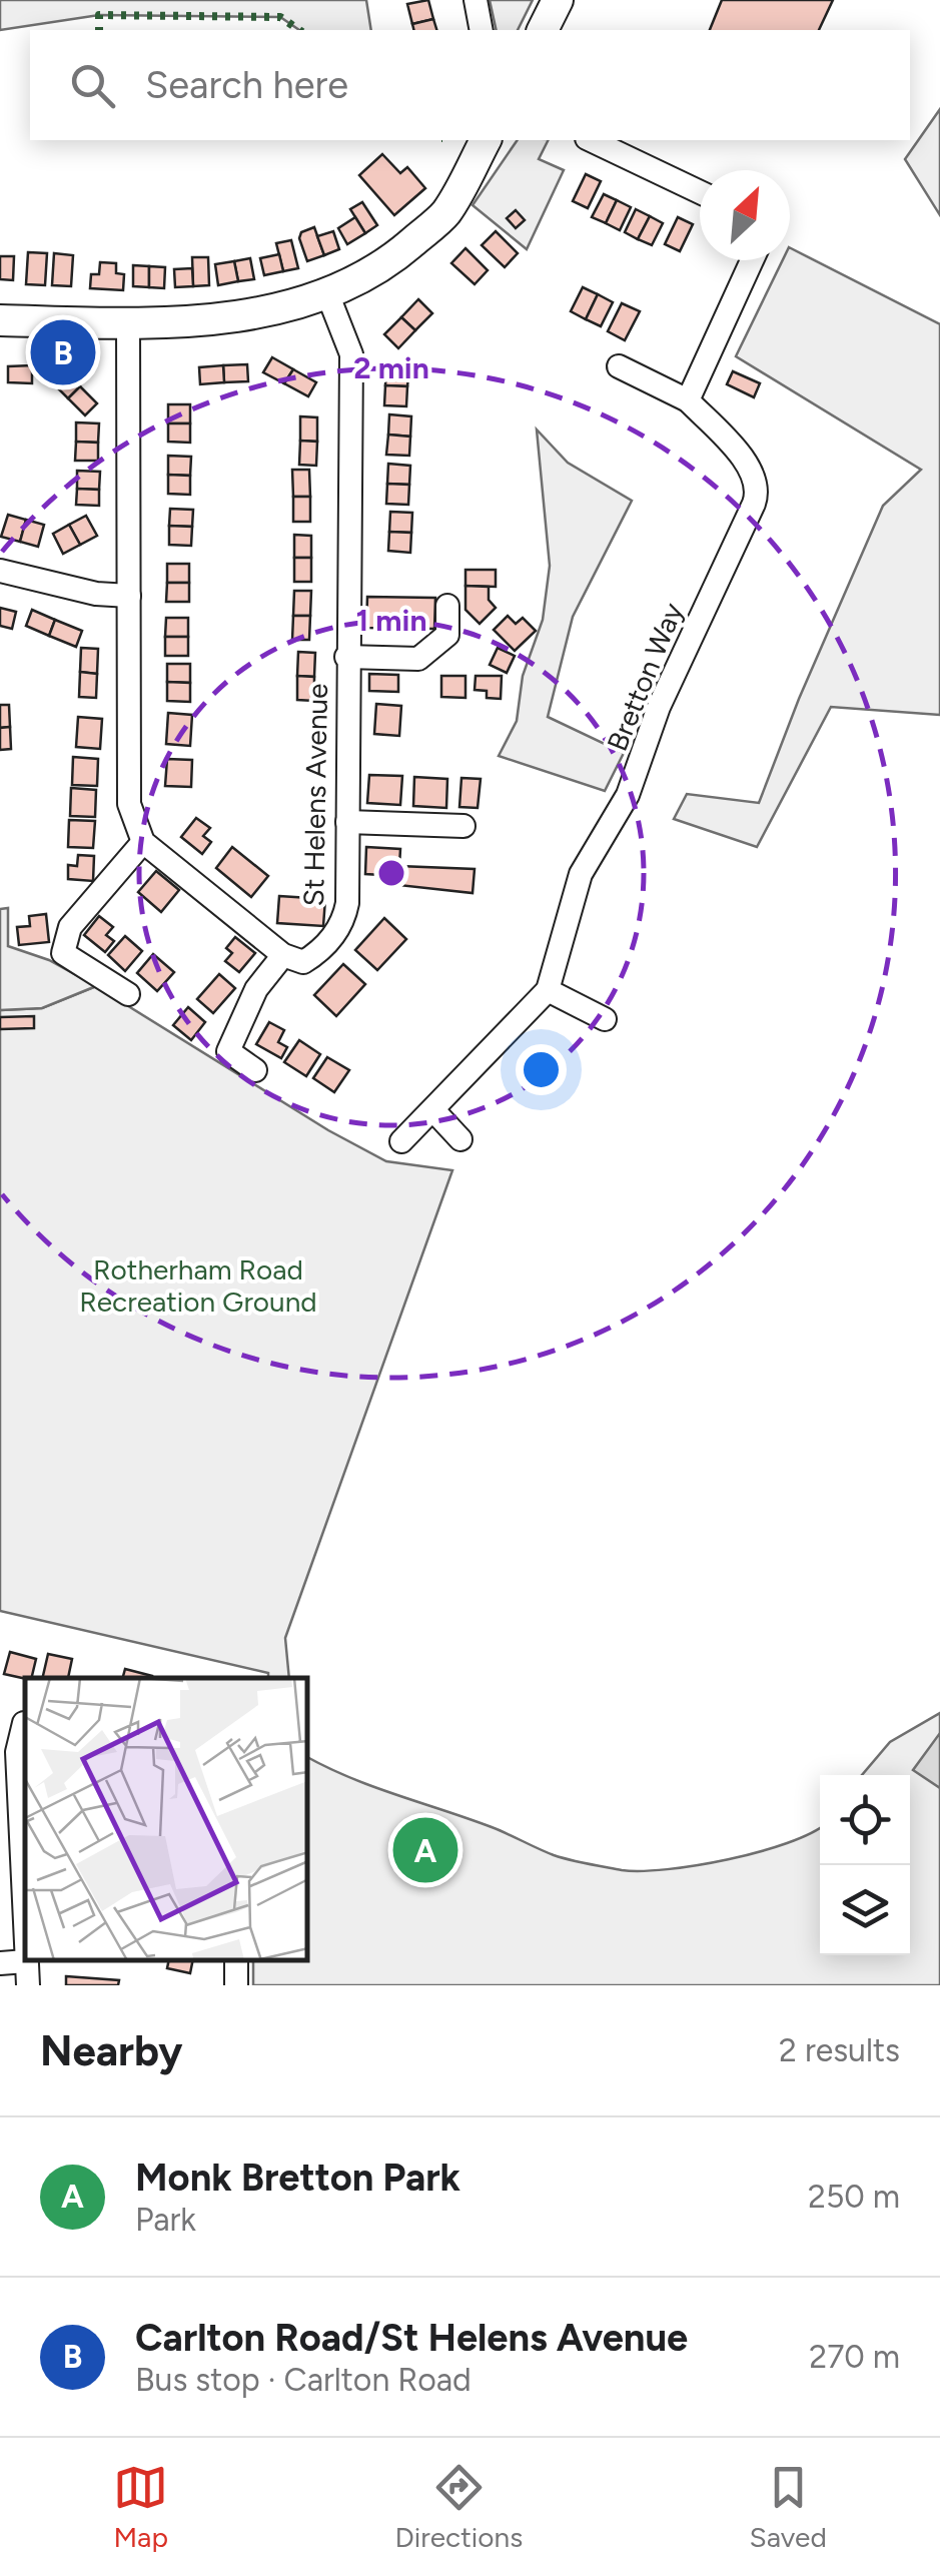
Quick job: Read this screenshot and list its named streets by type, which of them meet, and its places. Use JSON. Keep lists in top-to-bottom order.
{
  "streets": {
    "street": ["Bretton Way", "St Helens Avenue"]
  },
  "parks": ["Rotherham Road Recreation Ground"],
  "north": "top right",
  "page": {
    "search": "Search here",
    "pins": ["B", "A"],
    "heading": ["Nearby", "2 results"],
    "list": [
      {
        "mark": "A",
        "name": "Monk Bretton Park",
        "note": "Park",
        "value": "250 m"
      },
      {
        "mark": "B",
        "name": "Carlton Road/St Helens Avenue",
        "note": "Bus stop · Carlton Road",
        "value": "270 m"
      }
    ],
    "nav": ["Map", "Directions", "Saved"]
  },
  "rings": ["2 min", "1 min"]
}
